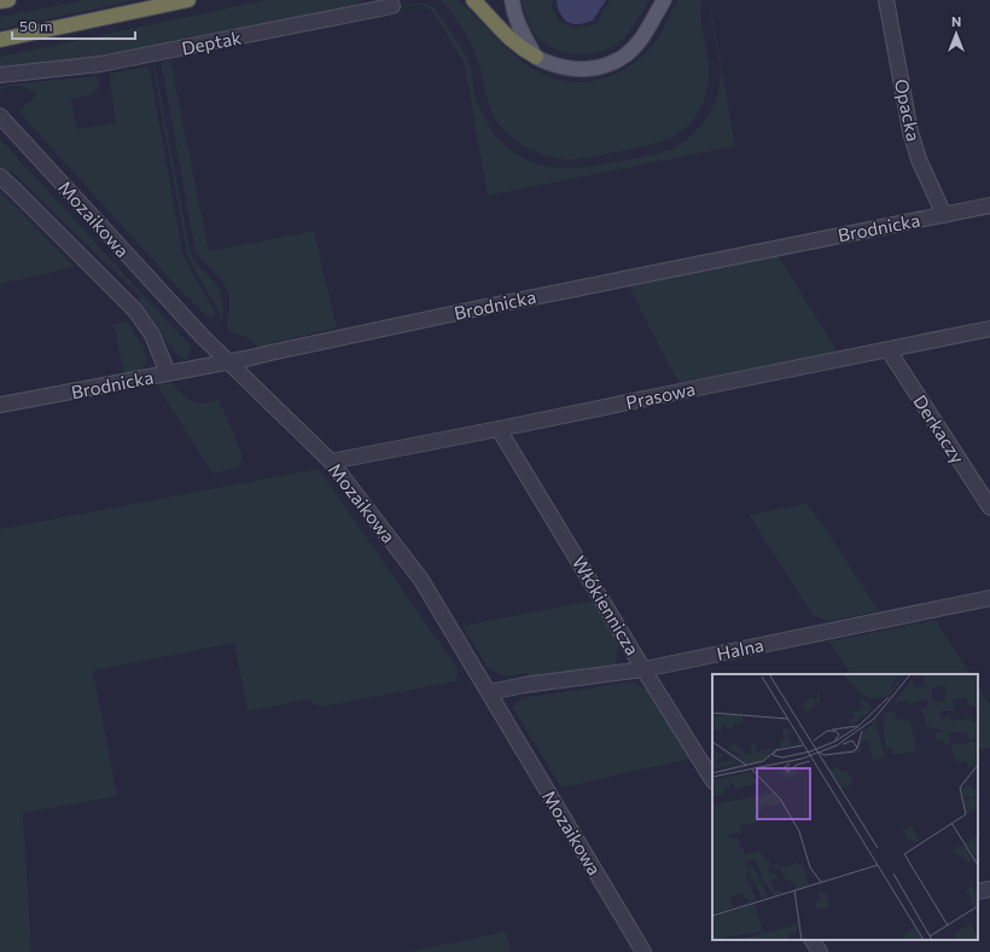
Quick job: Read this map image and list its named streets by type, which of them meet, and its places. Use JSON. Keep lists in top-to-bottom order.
{
  "streets": {
    "street": [
      "Deptak",
      "Opacka",
      "Mozaikowa",
      "Brodnicka",
      "Prasowa",
      "Derkaczy",
      "Włókiennicza",
      "Halna"
    ]
  },
  "crossings": [
    ["Opacka", "Brodnicka"],
    ["Mozaikowa", "Brodnicka"],
    ["Mozaikowa", "Prasowa"],
    ["Mozaikowa", "Halna"],
    ["Prasowa", "Derkaczy"],
    ["Prasowa", "Włókiennicza"],
    ["Włókiennicza", "Halna"]
  ],
  "scale_bar": "50 m",
  "north": "top"
}
